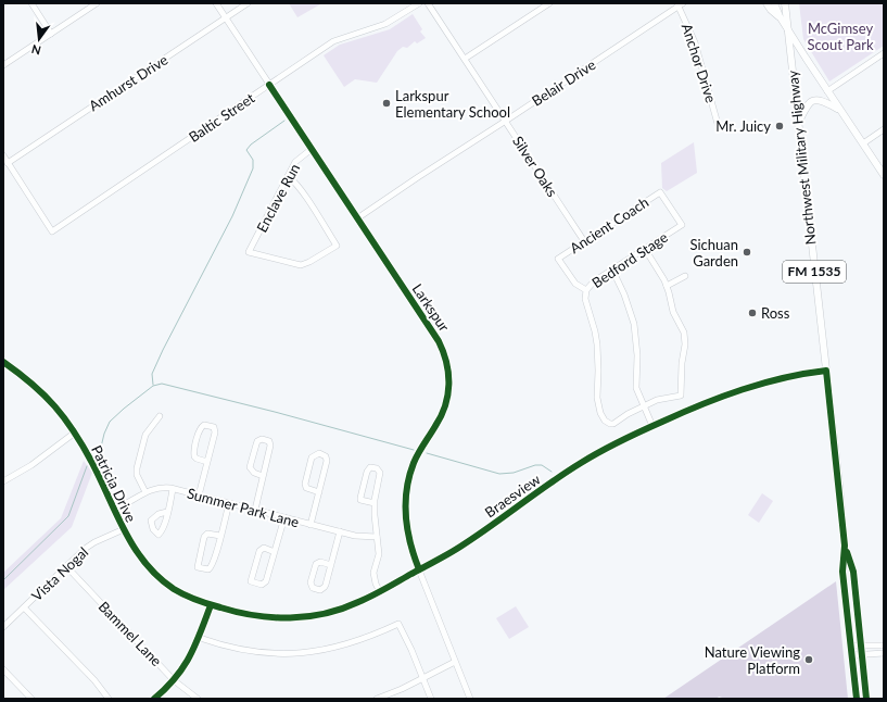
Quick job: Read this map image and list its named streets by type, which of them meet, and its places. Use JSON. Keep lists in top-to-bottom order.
{
  "streets": {
    "main road": ["Northwest Military Highway", "FM 1535"],
    "street": [
      "Anchor Drive",
      "Amhurst Drive",
      "Belair Drive",
      "Baltic Street",
      "Silver Oaks",
      "Enclave Run",
      "Ancient Coach",
      "Bedford Stage",
      "Larkspur",
      "Patricia Drive",
      "Braesview",
      "Summer Park Lane",
      "Vista Nogal",
      "Bammel Lane"
    ]
  },
  "crossings": [
    ["Anchor Drive", "Belair Drive"],
    ["Amhurst Drive", "Baltic Street"],
    ["Amhurst Drive", "Larkspur"],
    ["Belair Drive", "Silver Oaks"],
    ["Belair Drive", "Larkspur"],
    ["Baltic Street", "Larkspur"],
    ["Northwest Military Highway", "Braesview"],
    ["Silver Oaks", "Ancient Coach"],
    ["Enclave Run", "Larkspur"],
    ["Ancient Coach", "Bedford Stage"],
    ["Larkspur", "Braesview"],
    ["Patricia Drive", "Braesview"],
    ["Patricia Drive", "Summer Park Lane"],
    ["Patricia Drive", "Vista Nogal"],
    ["Vista Nogal", "Bammel Lane"]
  ],
  "parks": ["McGimsey Scout Park"],
  "places": [
    "Larkspur Elementary School",
    "Mr. Juicy",
    "Sichuan Garden",
    "Ross",
    "Nature Viewing Platform"
  ],
  "north": "bottom"
}
